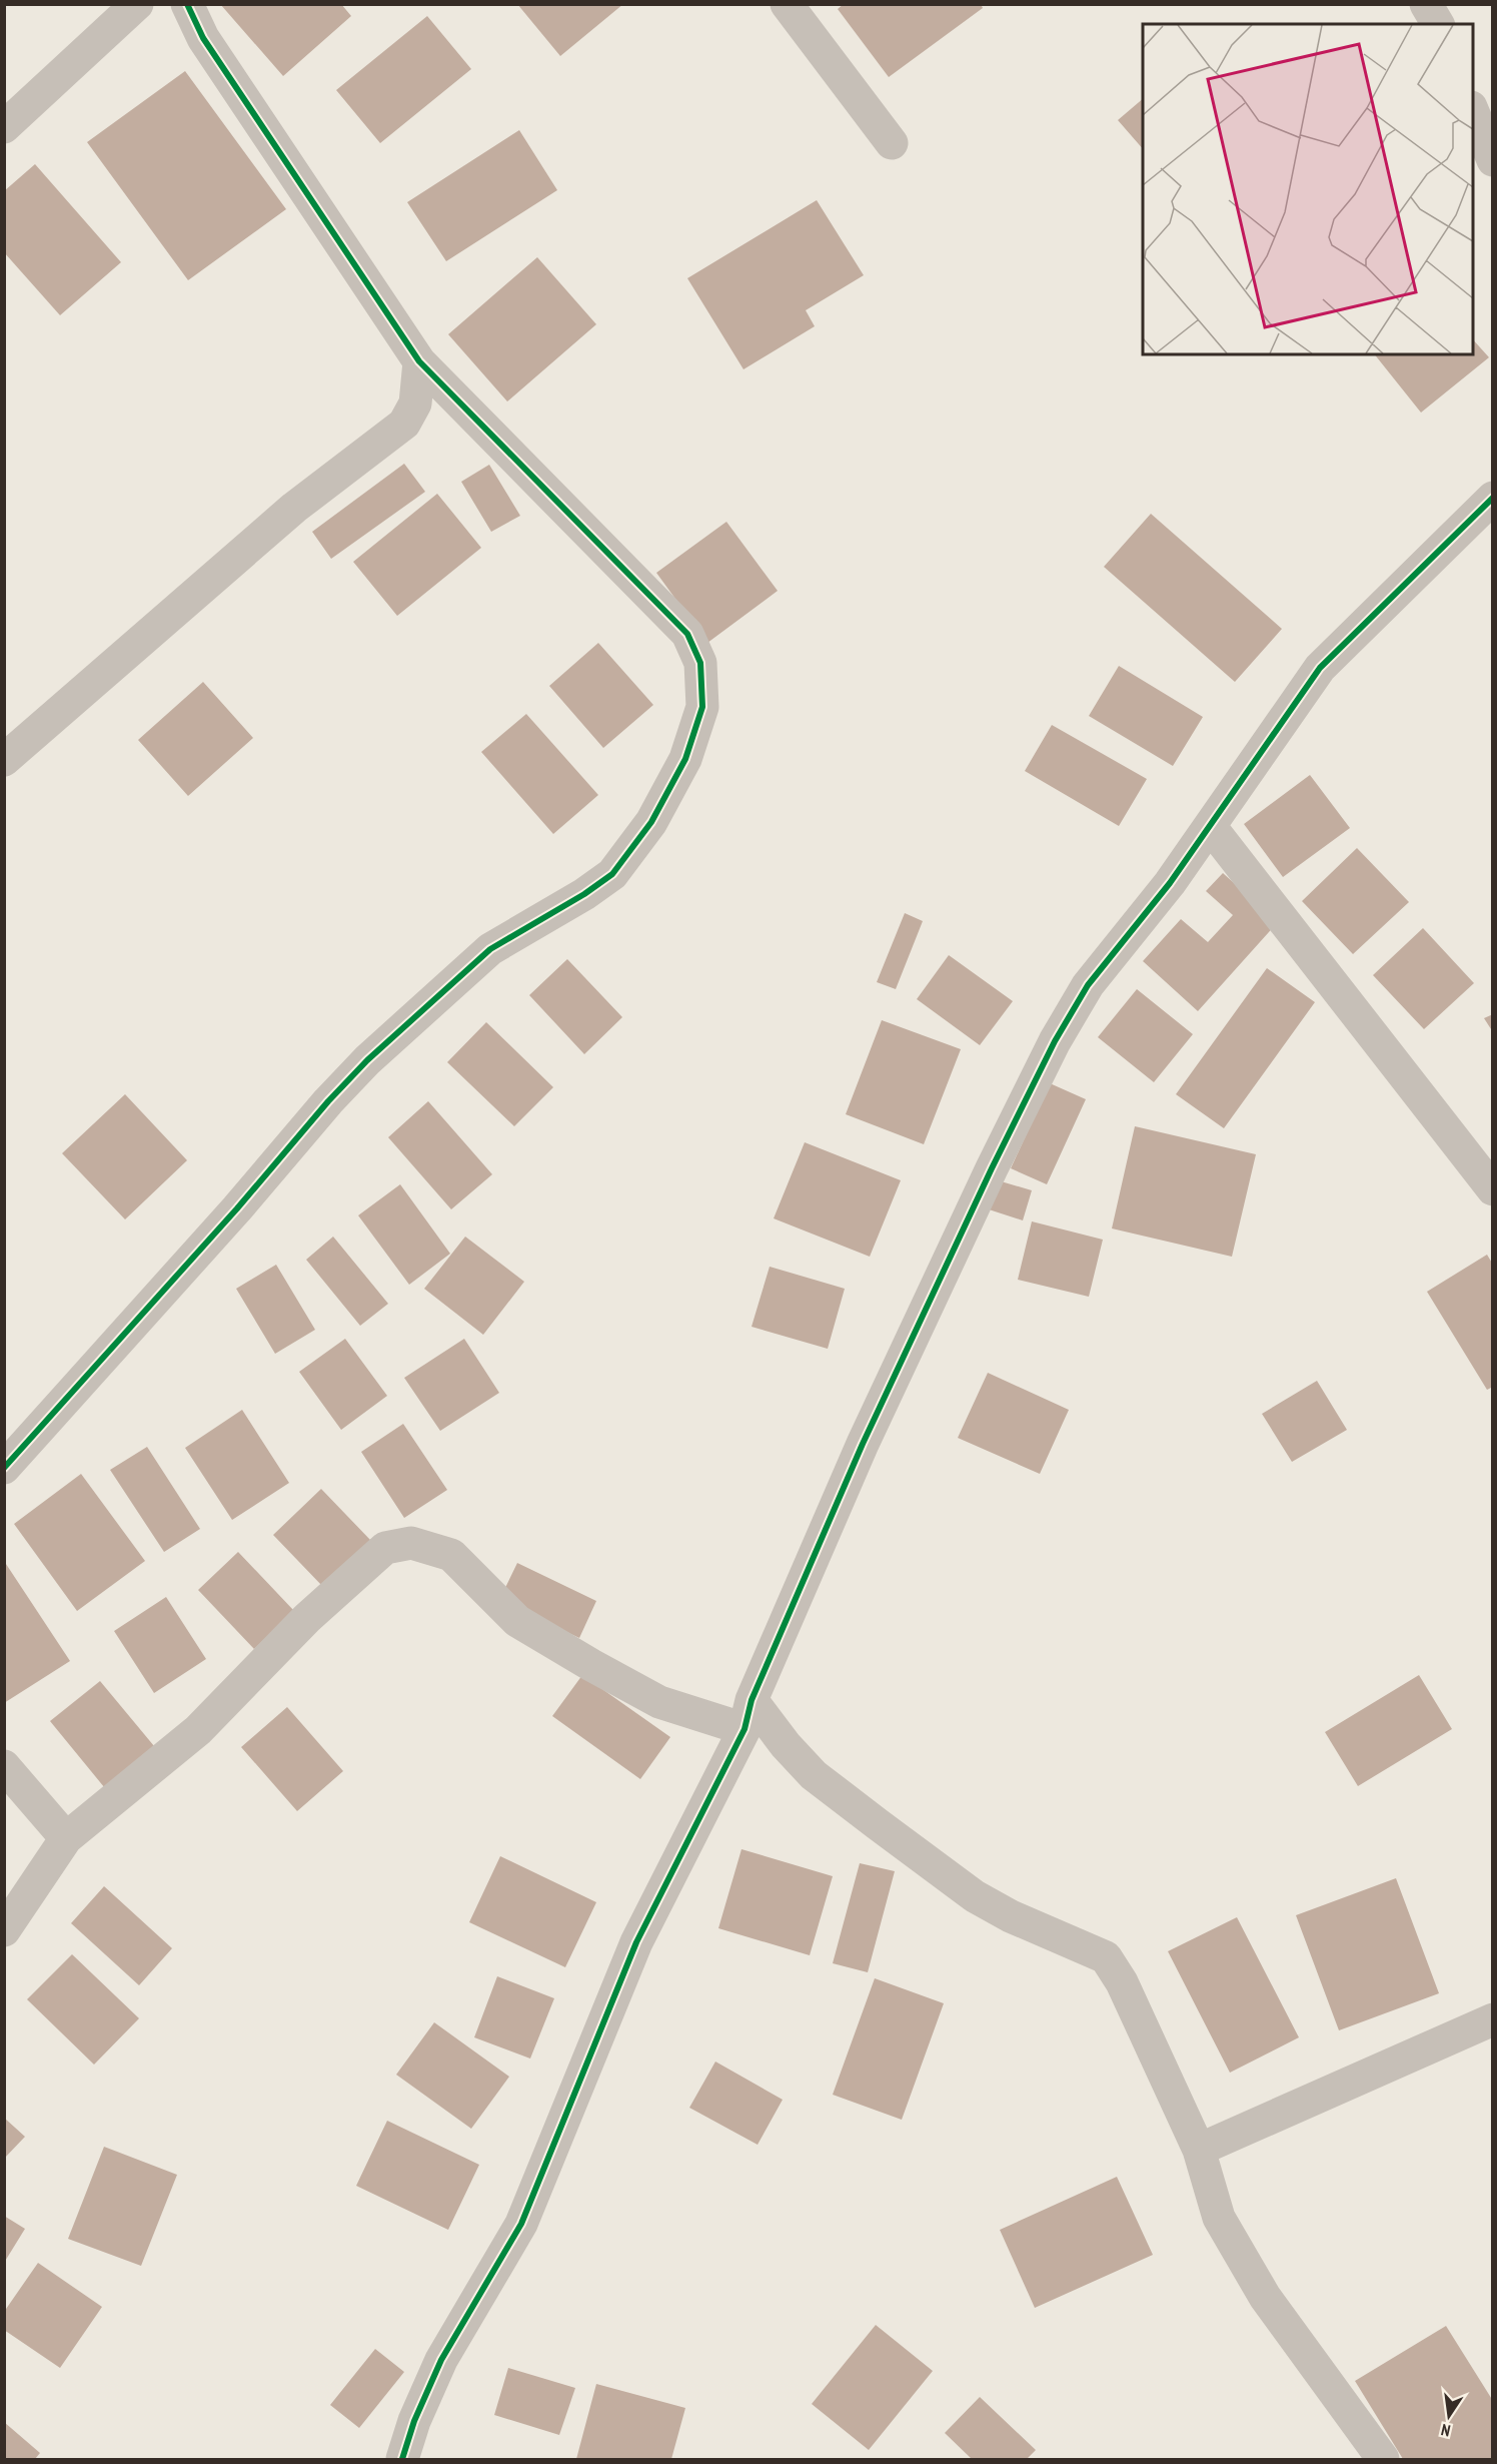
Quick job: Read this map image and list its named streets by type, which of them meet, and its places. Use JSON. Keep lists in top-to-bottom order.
{
  "north": "bottom"
}
